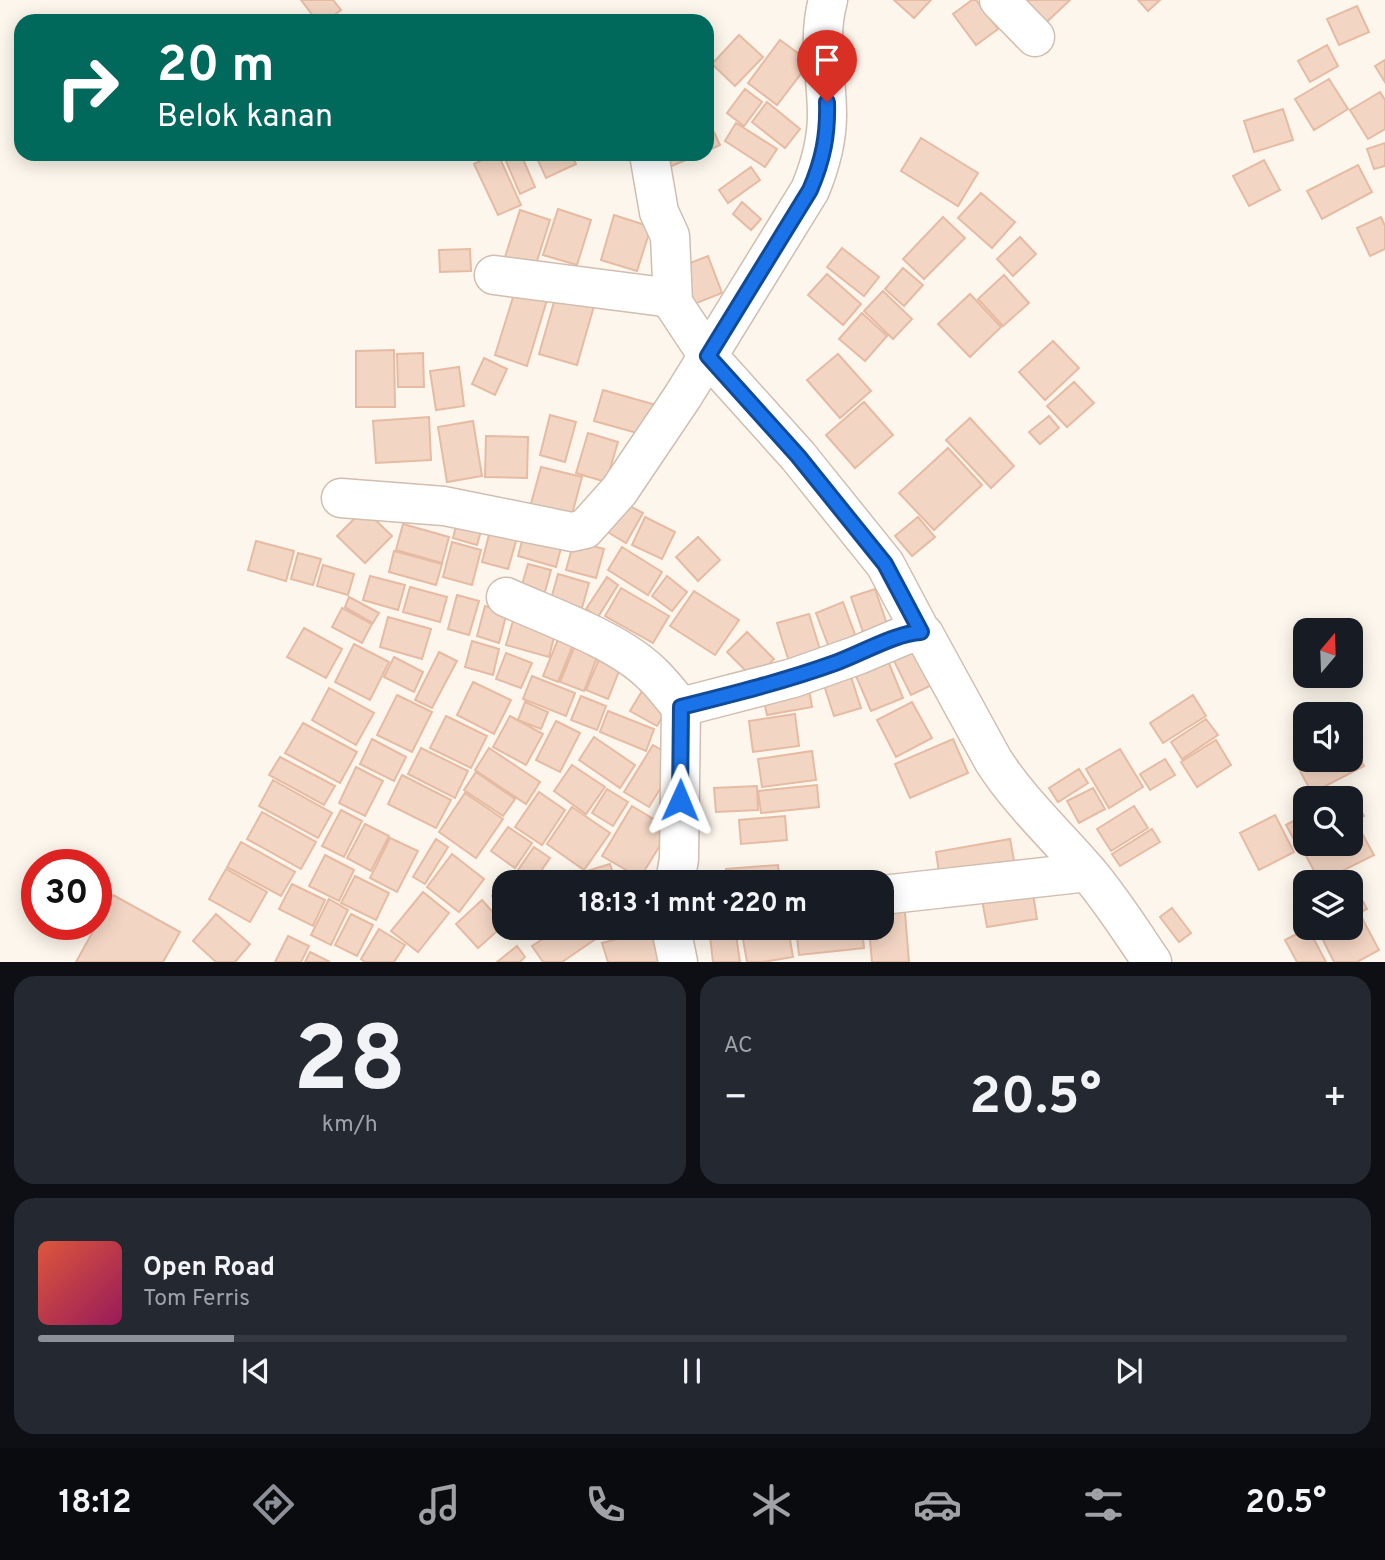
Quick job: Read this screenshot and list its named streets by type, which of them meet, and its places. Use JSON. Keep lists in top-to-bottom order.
{
  "north": "top",
  "page": {
    "turn": ["20 m", "Belok kanan"],
    "limit": "30",
    "trip": "18:13 · 1 mnt · 220 m",
    "tile": [
      ["28", "km/h"],
      "AC"
    ],
    "heat": ["−", "20.5°", "+"],
    "song": ["Open Road", "Tom Ferris"],
    "tabs": ["18:12", "20.5°"]
  }
}
